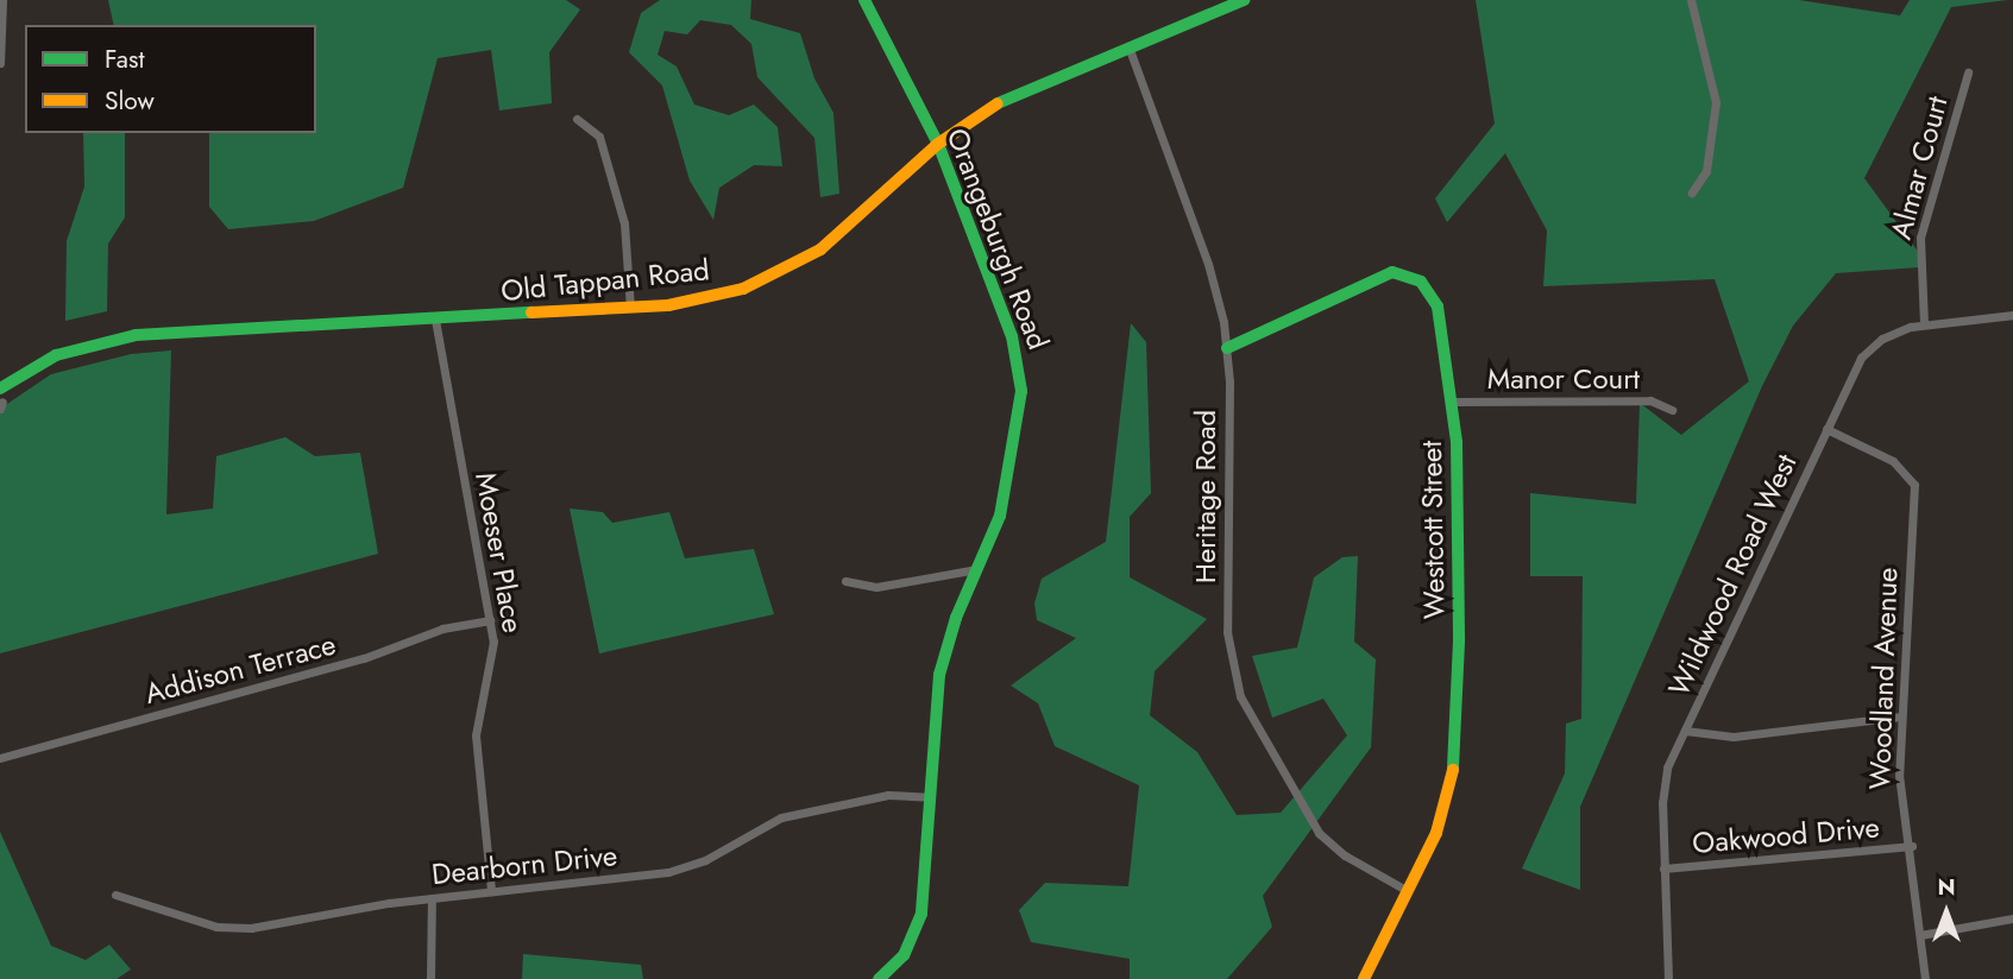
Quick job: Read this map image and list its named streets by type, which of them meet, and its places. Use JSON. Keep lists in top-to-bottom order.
{
  "streets": {
    "street": [
      "Almar Court",
      "Orangeburgh Road",
      "Old Tappan Road",
      "Manor Court",
      "Heritage Road",
      "Westcott Street",
      "Moeser Place",
      "Wildwood Road West",
      "Addison Terrace",
      "Woodland Avenue",
      "Oakwood Drive",
      "Dearborn Drive"
    ]
  },
  "crossings": [
    ["Almar Court", "Wildwood Road West"],
    ["Orangeburgh Road", "Old Tappan Road"],
    ["Orangeburgh Road", "Dearborn Drive"],
    ["Old Tappan Road", "Heritage Road"],
    ["Old Tappan Road", "Moeser Place"],
    ["Manor Court", "Westcott Street"],
    ["Heritage Road", "Westcott Street"],
    ["Moeser Place", "Addison Terrace"],
    ["Moeser Place", "Dearborn Drive"],
    ["Wildwood Road West", "Woodland Avenue"],
    ["Wildwood Road West", "Oakwood Drive"],
    ["Woodland Avenue", "Oakwood Drive"]
  ],
  "legend": ["Fast", "Slow"],
  "north": "top"
}
